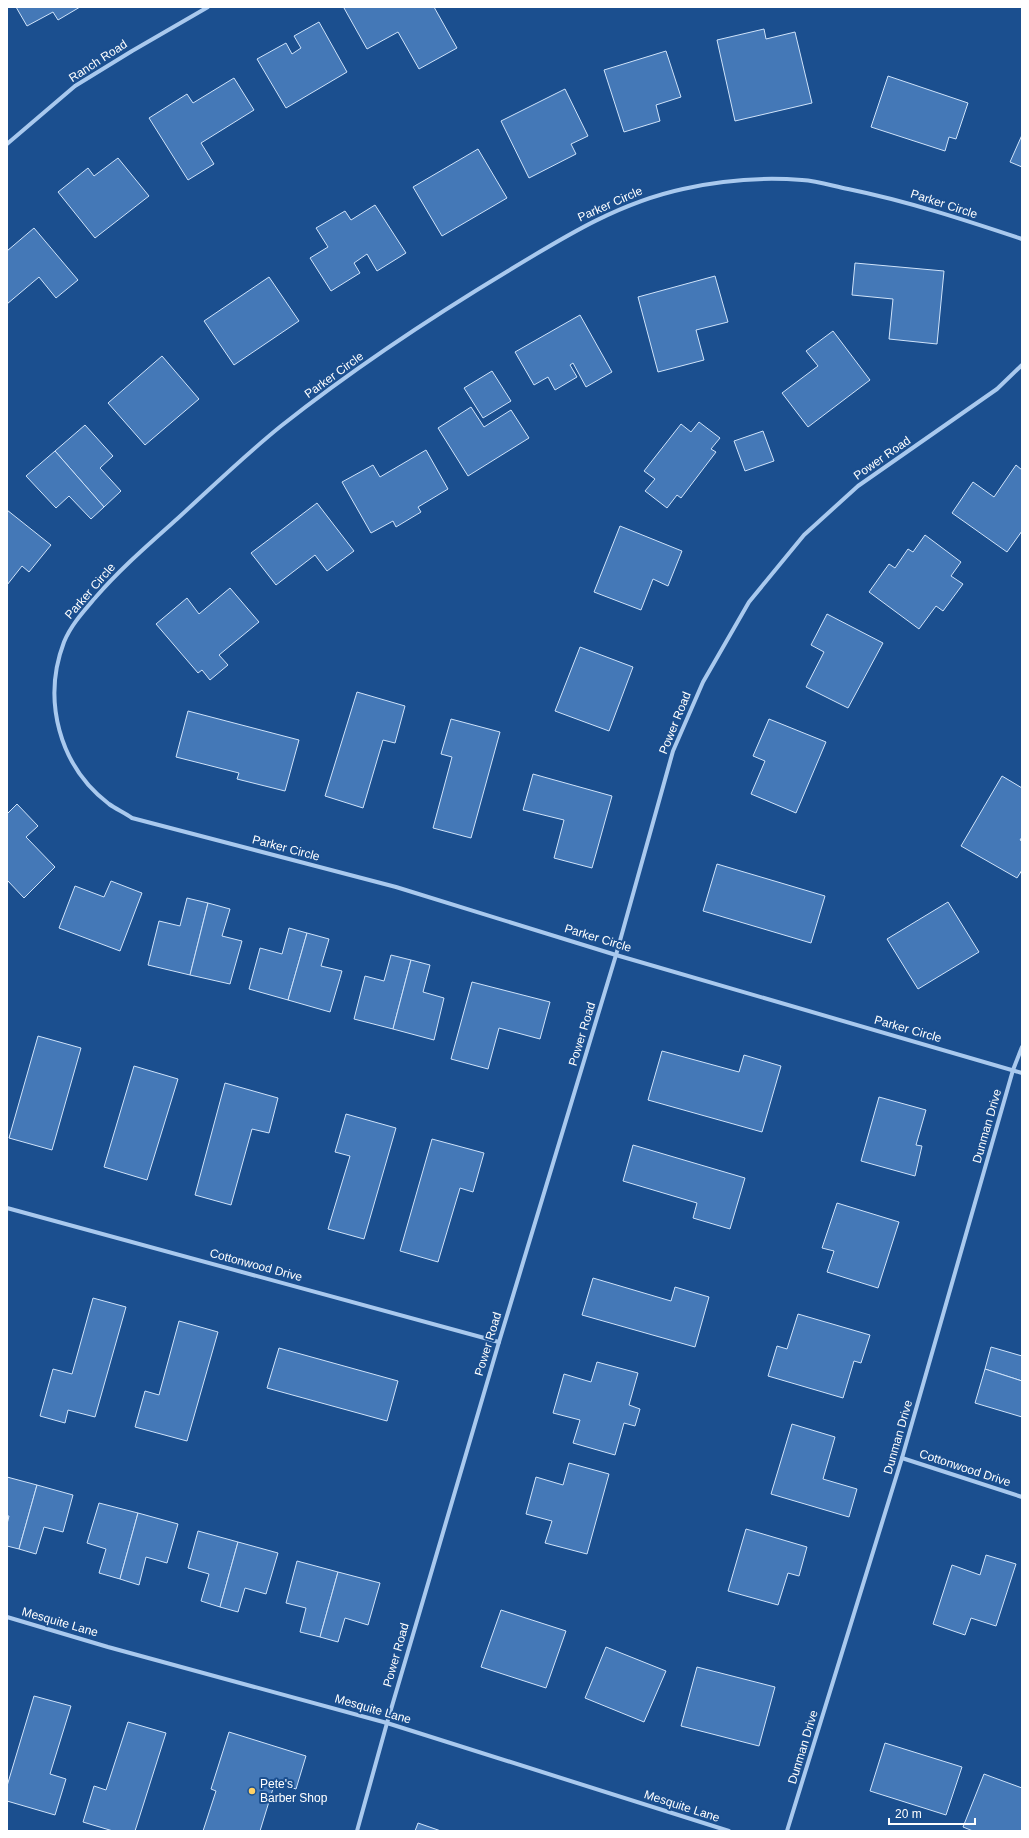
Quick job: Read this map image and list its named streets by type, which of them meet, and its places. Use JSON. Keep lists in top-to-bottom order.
{
  "streets": {
    "street": [
      "Ranch Road",
      "Parker Circle",
      "Power Road",
      "Dunman Drive",
      "Cottonwood Drive",
      "Mesquite Lane"
    ]
  },
  "crossings": [
    ["Parker Circle", "Power Road"],
    ["Parker Circle", "Dunman Drive"],
    ["Power Road", "Cottonwood Drive"],
    ["Power Road", "Mesquite Lane"],
    ["Dunman Drive", "Cottonwood Drive"]
  ],
  "places": ["Pete's Barber Shop"],
  "scale_bar": "20 m"
}
